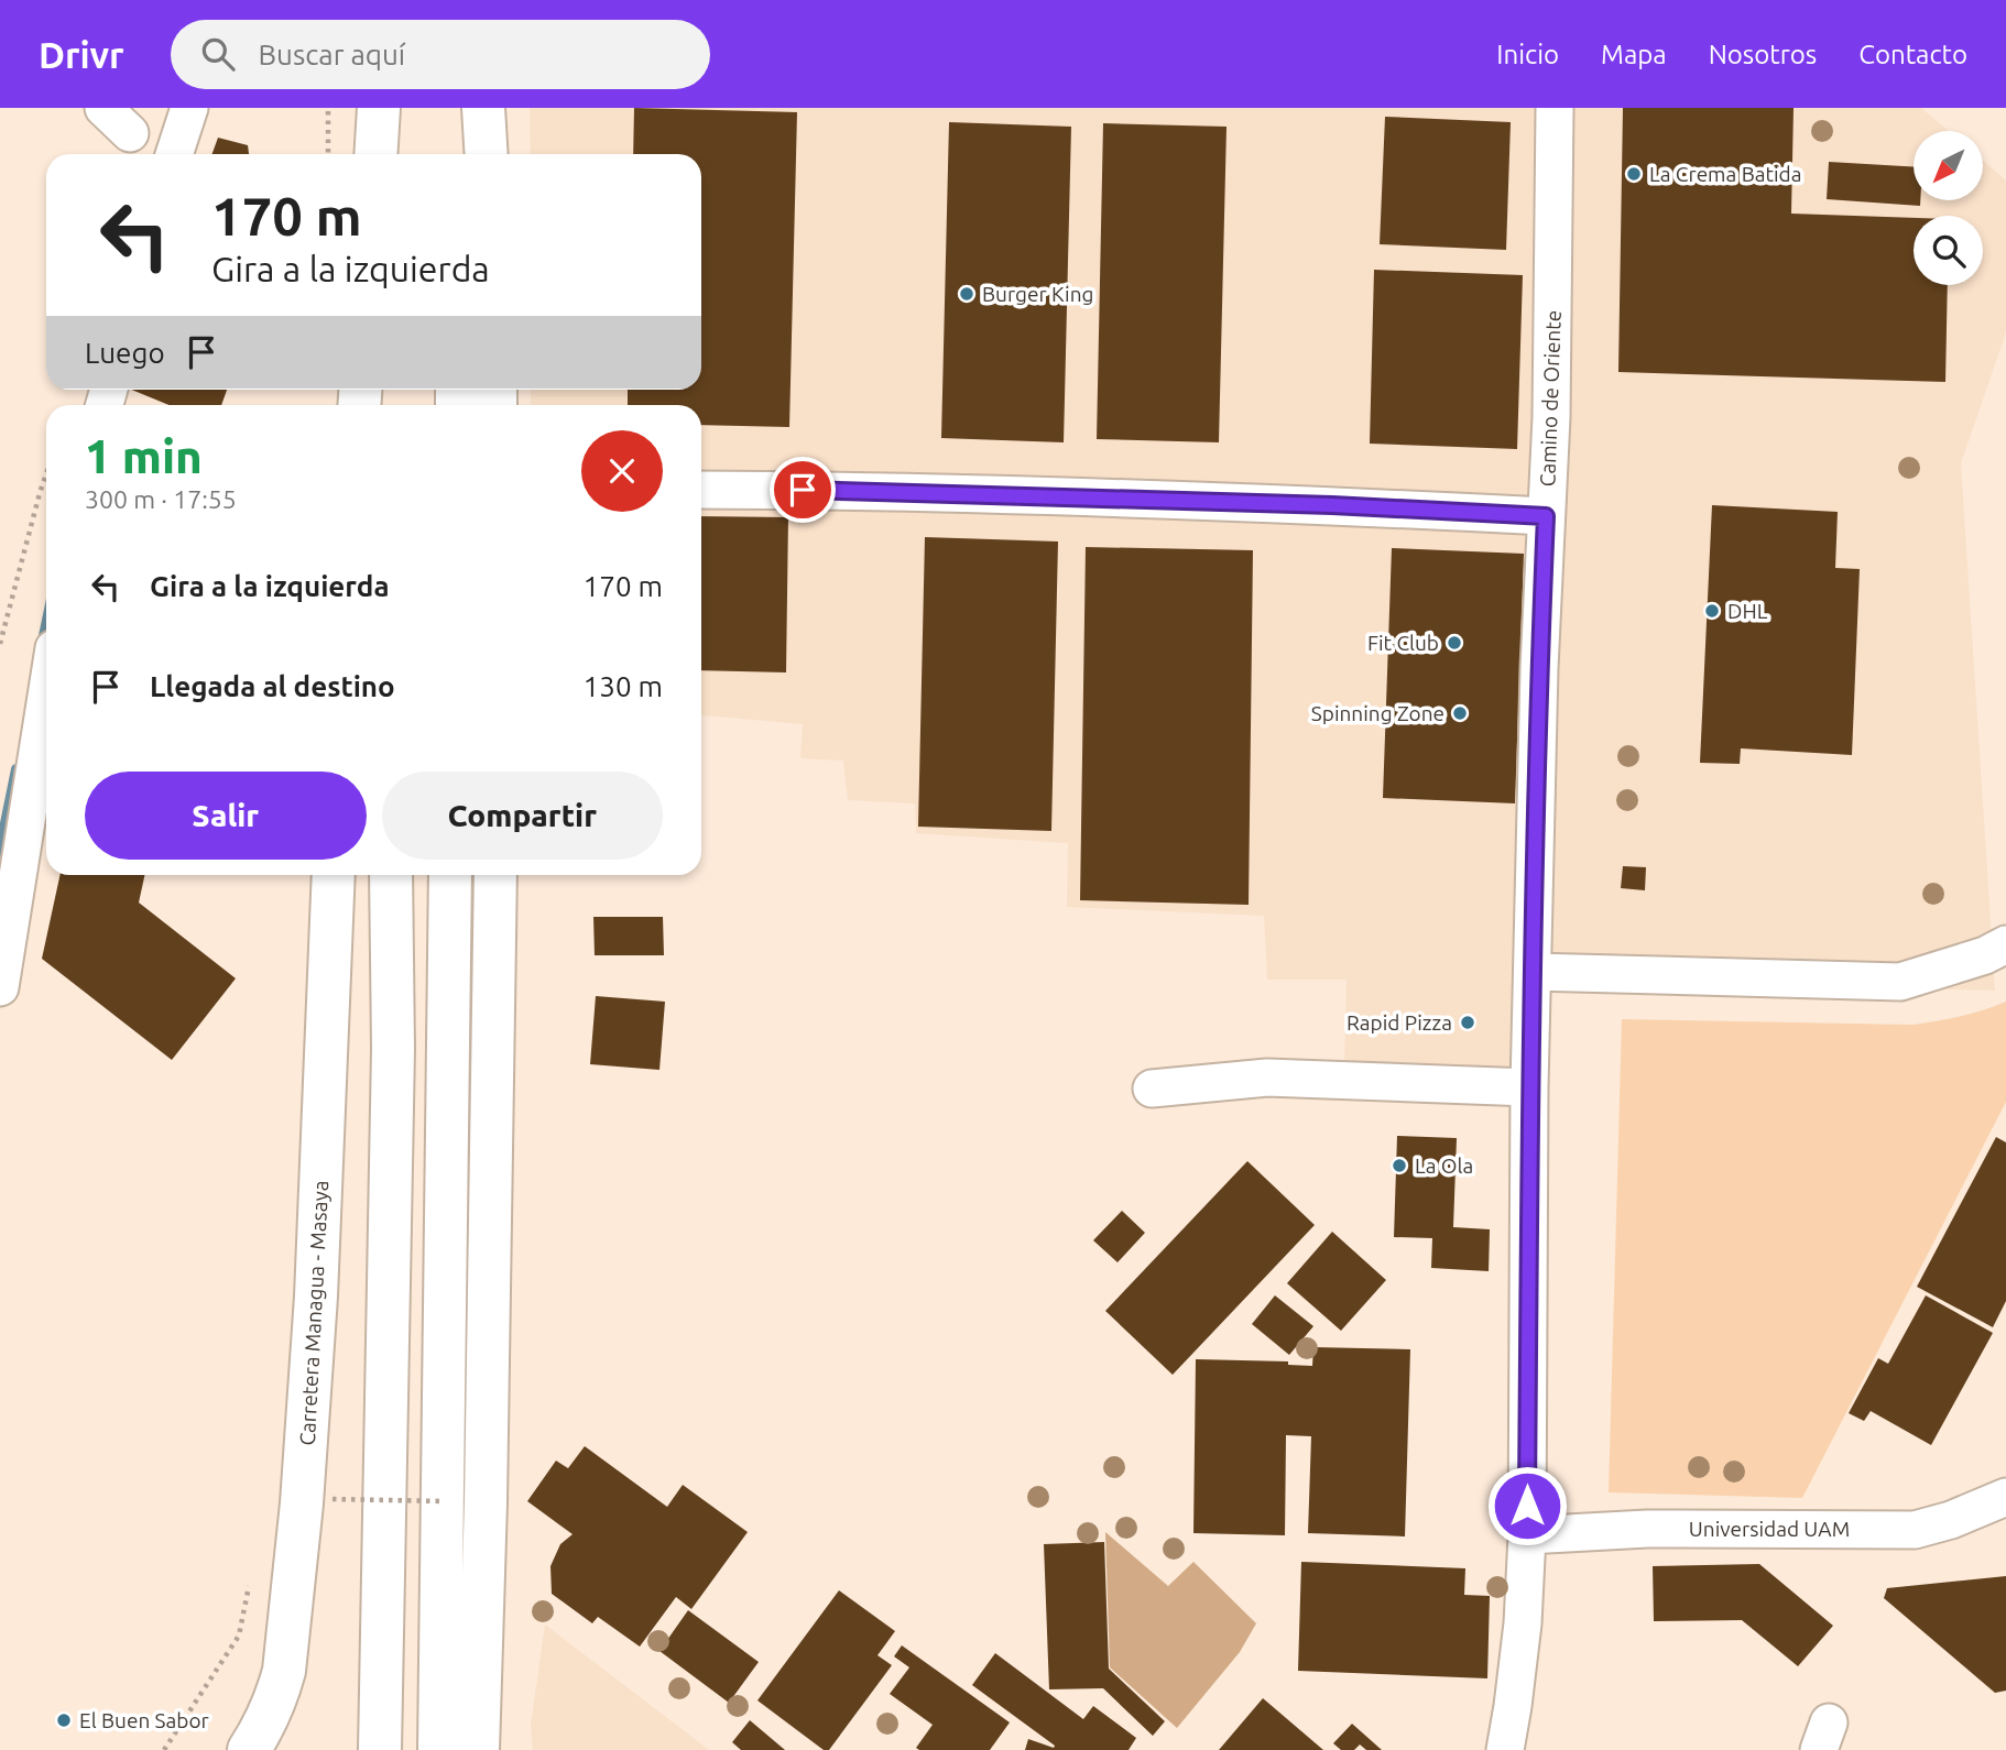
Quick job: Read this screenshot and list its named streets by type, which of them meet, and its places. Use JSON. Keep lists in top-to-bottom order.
{
  "streets": {
    "highway": ["Carretera Managua - Masaya"],
    "street": ["Camino de Oriente", "Universidad UAM"]
  },
  "crossings": [
    ["Camino de Oriente", "Universidad UAM"]
  ],
  "places": [
    "La Crema Batida",
    "Burger King",
    "DHL",
    "Fit Club",
    "Spinning Zone",
    "Rapid Pizza",
    "La Ola",
    "El Buen Sabor"
  ],
  "north": "bottom left",
  "page": {
    "header": "Drivr",
    "search": "Buscar aquí",
    "nav": [
      "Inicio",
      "Mapa",
      "Nosotros",
      "Contacto"
    ],
    "turn": ["170 m", "Gira a la izquierda"],
    "then": "Luego",
    "heading": ["1 min", "300 m · 17:55"],
    "list": [
      {
        "name": "Gira a la izquierda",
        "value": "170 m"
      },
      {
        "name": "Llegada al destino",
        "value": "130 m"
      }
    ],
    "buttons": ["Salir", "Compartir"]
  }
}
